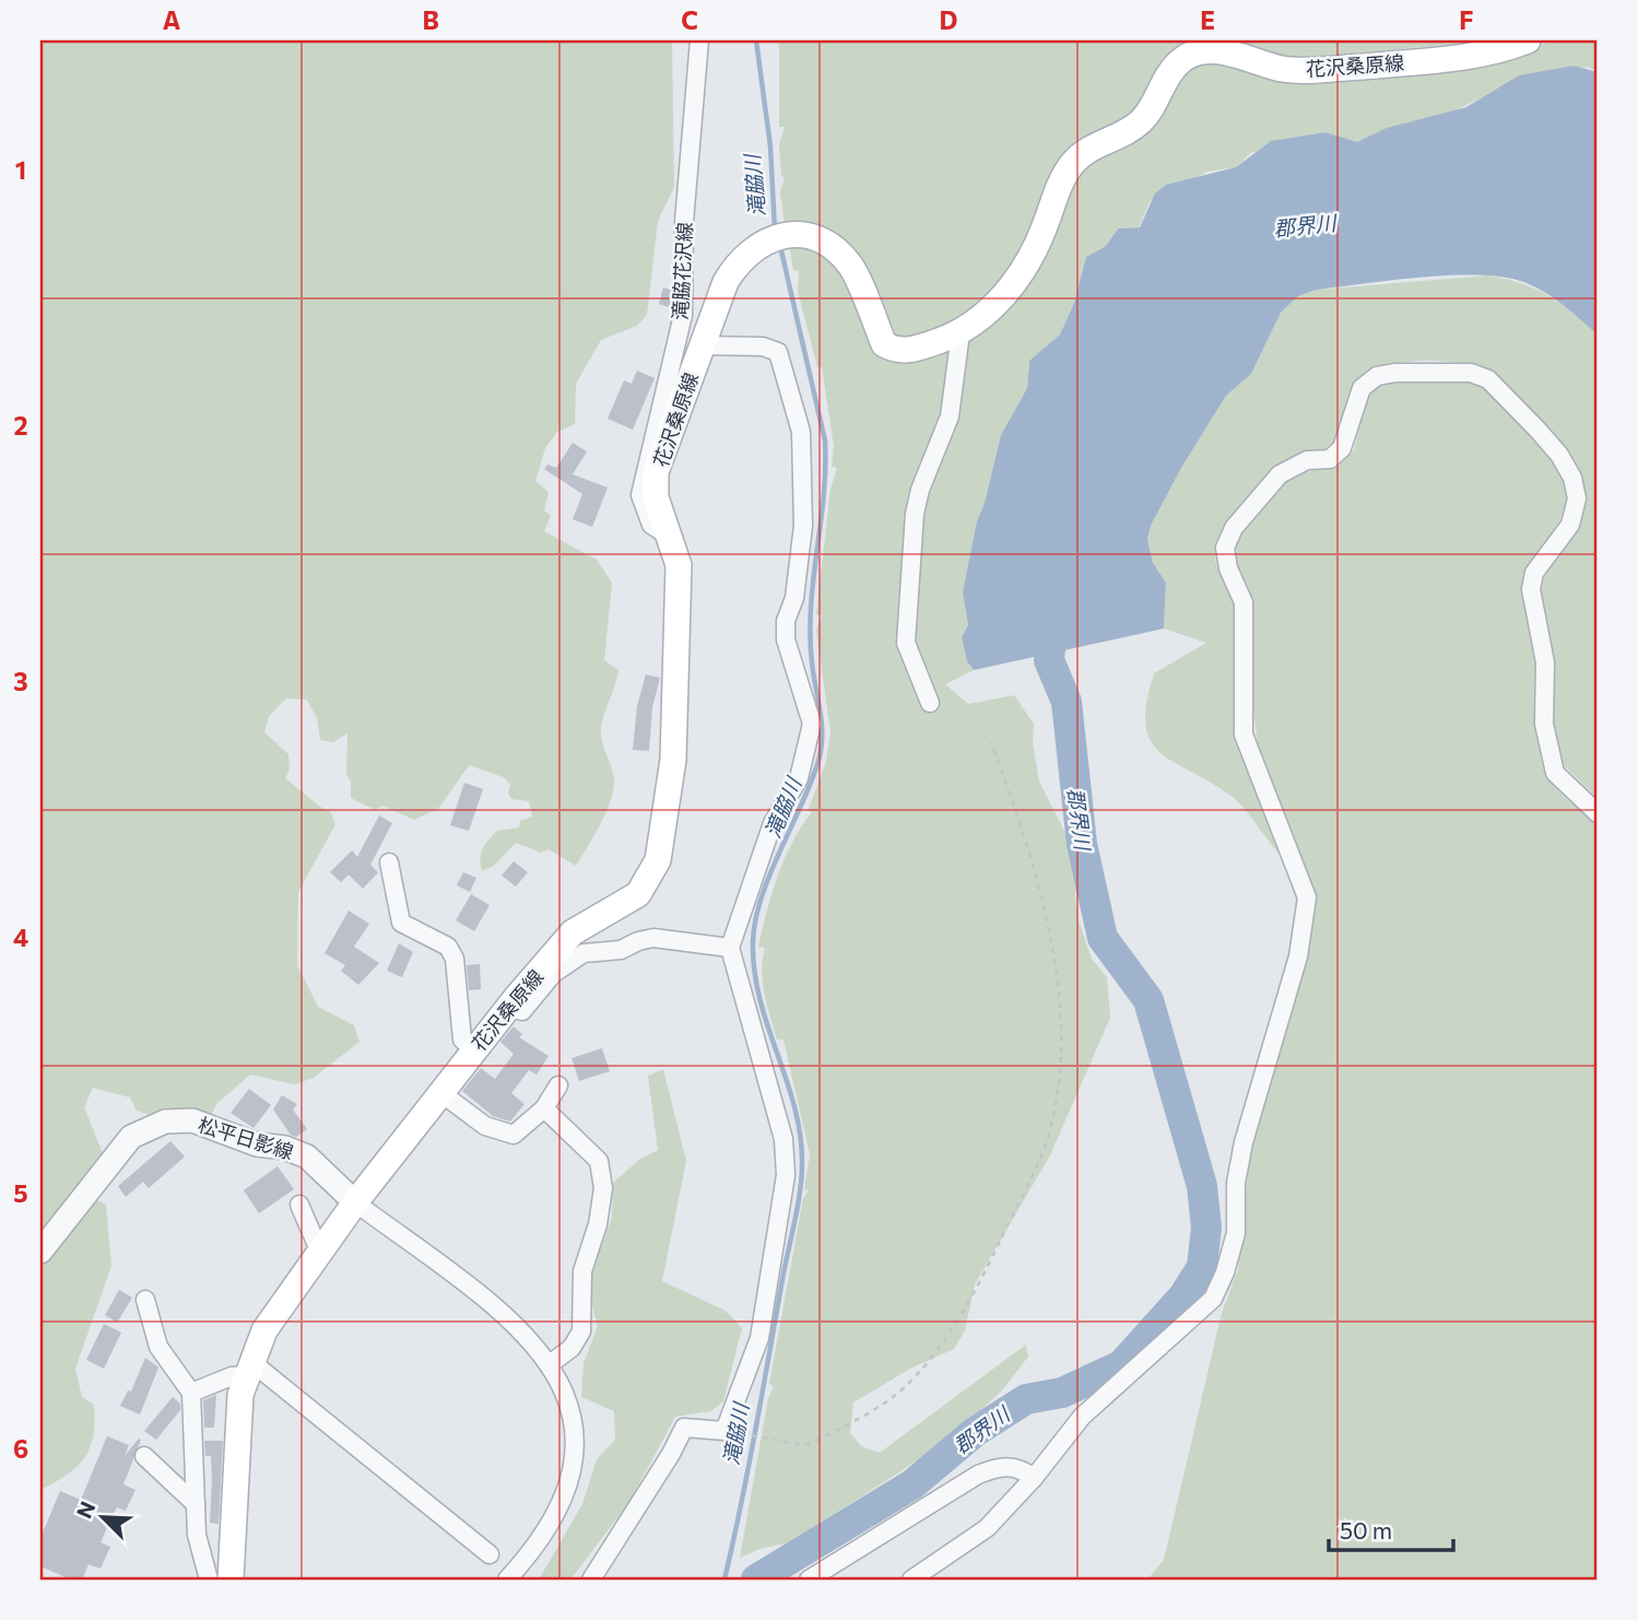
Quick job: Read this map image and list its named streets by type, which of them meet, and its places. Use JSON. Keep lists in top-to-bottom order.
{
  "streets": {
    "main road": ["花沢桑原線"],
    "street": ["滝脇花沢線", "松平日影線"]
  },
  "crossings": [
    ["花沢桑原線", "滝脇花沢線"],
    ["花沢桑原線", "松平日影線"]
  ],
  "water": ["滝脇川", "郡界川"],
  "scale_bar": "50 m",
  "north": "top left",
  "grid": {
    "columns": [
      "A",
      "B",
      "C",
      "D",
      "E",
      "F"
    ],
    "rows": [
      "1",
      "2",
      "3",
      "4",
      "5",
      "6"
    ]
  }
}
